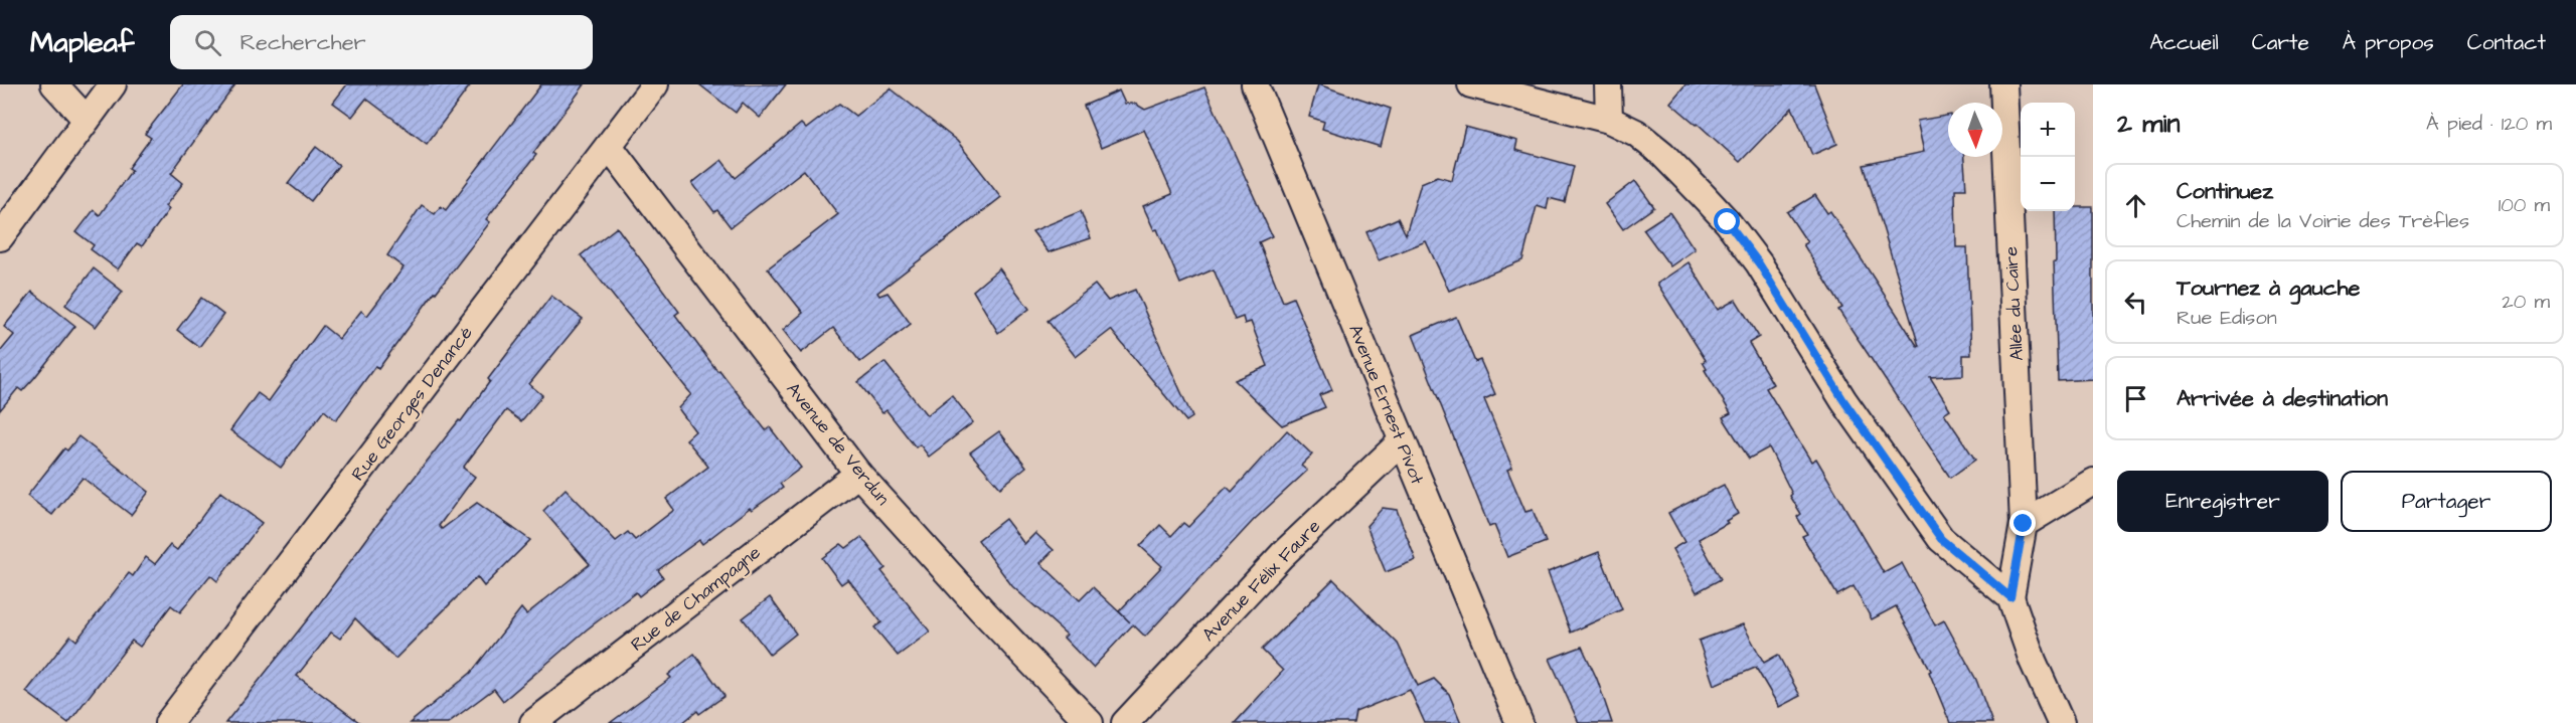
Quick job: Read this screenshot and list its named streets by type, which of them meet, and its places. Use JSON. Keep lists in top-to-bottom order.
{
  "streets": {
    "street": [
      "Allée du Caire",
      "Rue Georges Denancé",
      "Avenue Ernest Pivot",
      "Avenue de Verdun",
      "Avenue Félix Faure",
      "Rue de Champagne"
    ]
  },
  "crossings": [
    ["Rue Georges Denancé", "Avenue de Verdun"],
    ["Avenue Ernest Pivot", "Avenue Félix Faure"],
    ["Avenue de Verdun", "Rue de Champagne"]
  ],
  "north": "bottom",
  "page": {
    "header": "Mapleaf",
    "search": "Rechercher",
    "nav": [
      "Accueil",
      "Carte",
      "À propos",
      "Contact"
    ],
    "heading": ["2 min", "À pied · 120 m"],
    "map_buttons": ["+", "−"],
    "list": [
      ["Continuez", "Chemin de la Voirie des Trèfles", "100 m"],
      ["Tournez à gauche", "Rue Edison", "20 m"],
      "Arrivée à destination"
    ],
    "buttons": ["Enregistrer", "Partager"]
  }
}
